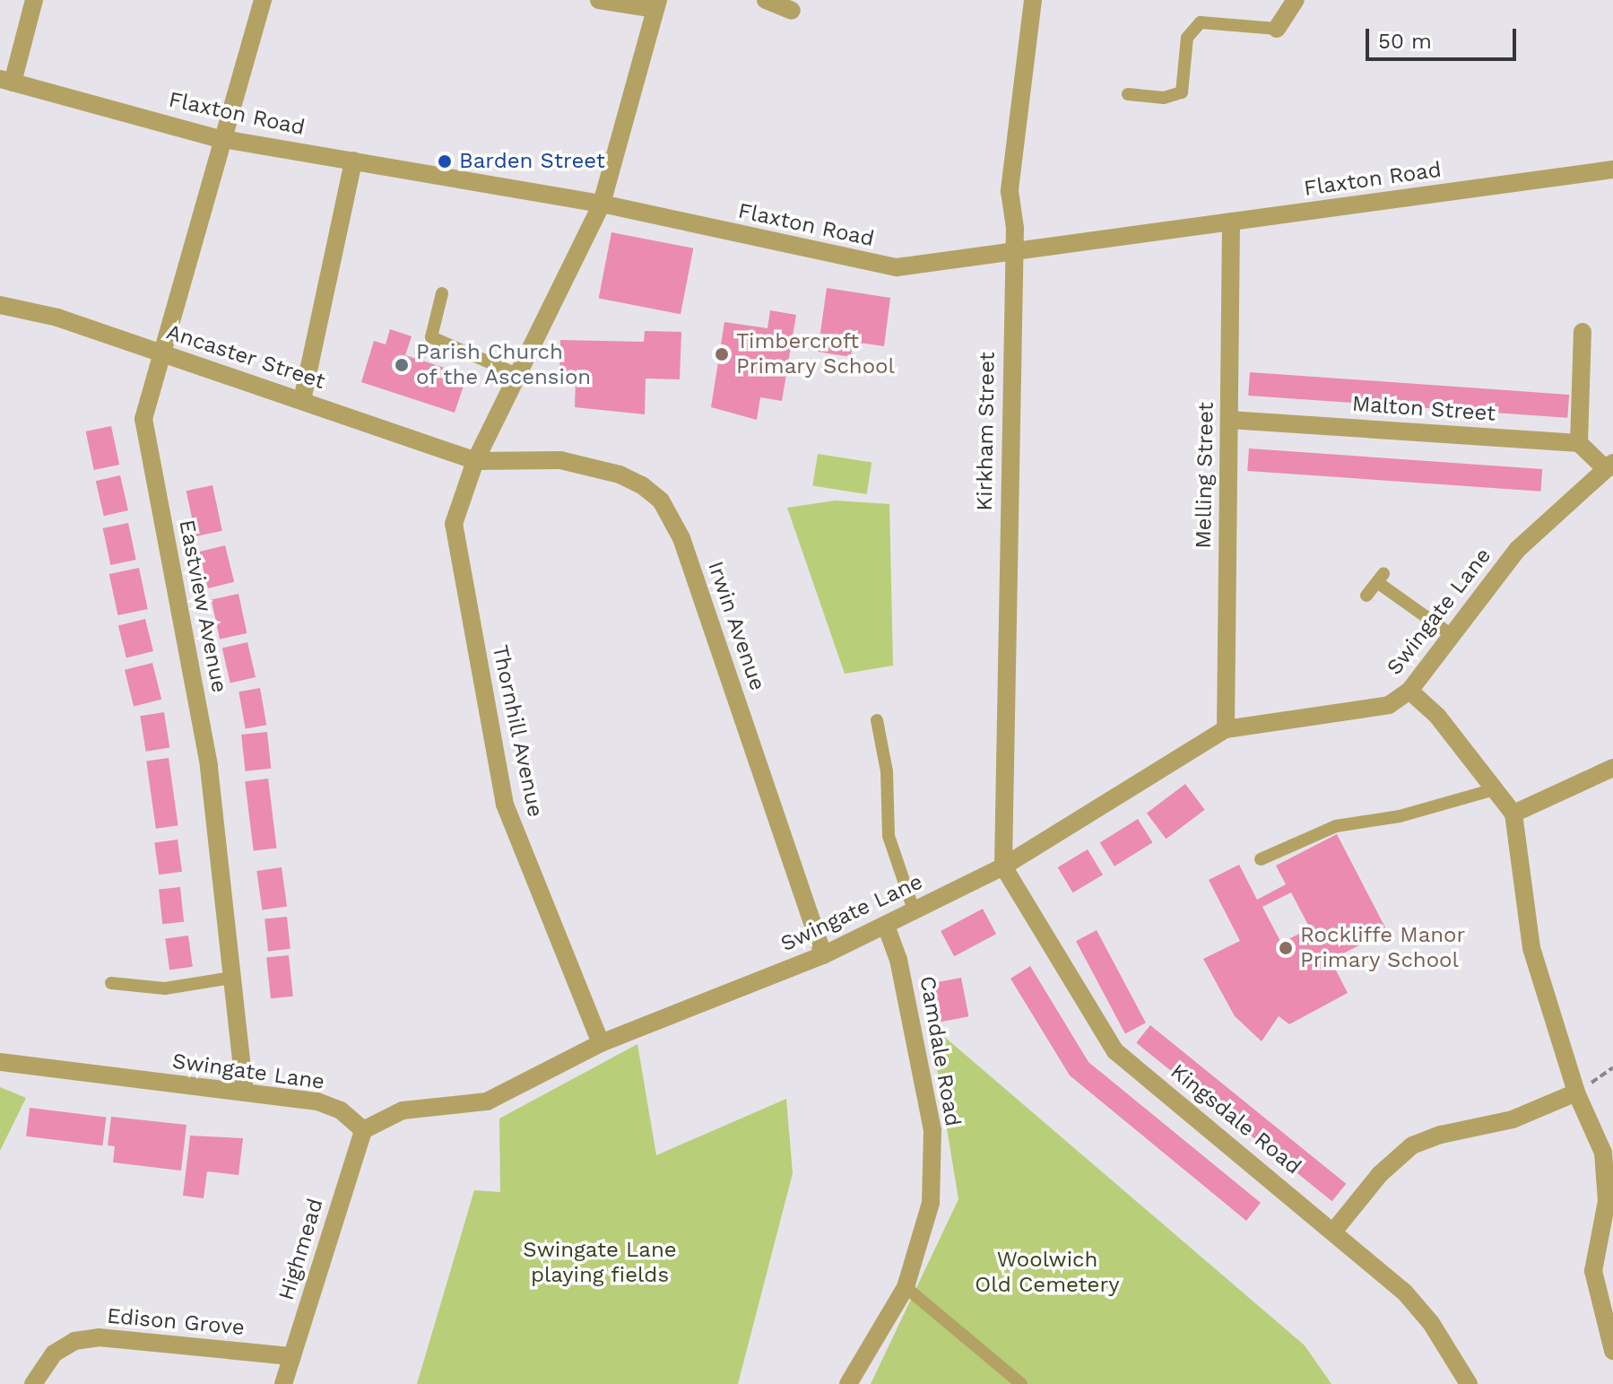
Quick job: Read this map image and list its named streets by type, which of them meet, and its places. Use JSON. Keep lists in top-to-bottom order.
{
  "streets": {
    "street": [
      "Flaxton Road",
      "Ancaster Street",
      "Malton Street",
      "Kirkham Street",
      "Melling Street",
      "Eastview Avenue",
      "Swingate Lane",
      "Irwin Avenue",
      "Thornhill Avenue",
      "Camdale Road",
      "Kingsdale Road",
      "Highmead",
      "Edison Grove"
    ]
  },
  "crossings": [
    ["Flaxton Road", "Kirkham Street"],
    ["Flaxton Road", "Melling Street"],
    ["Flaxton Road", "Eastview Avenue"],
    ["Flaxton Road", "Thornhill Avenue"],
    ["Ancaster Street", "Eastview Avenue"],
    ["Ancaster Street", "Irwin Avenue"],
    ["Ancaster Street", "Thornhill Avenue"],
    ["Malton Street", "Melling Street"],
    ["Kirkham Street", "Swingate Lane"],
    ["Kirkham Street", "Kingsdale Road"],
    ["Melling Street", "Swingate Lane"],
    ["Eastview Avenue", "Swingate Lane"],
    ["Swingate Lane", "Irwin Avenue"],
    ["Swingate Lane", "Thornhill Avenue"],
    ["Swingate Lane", "Camdale Road"],
    ["Swingate Lane", "Kingsdale Road"],
    ["Swingate Lane", "Highmead"],
    ["Irwin Avenue", "Thornhill Avenue"],
    ["Highmead", "Edison Grove"]
  ],
  "parks": ["Swingate Lane playing fields", "Woolwich Old Cemetery"],
  "places": [
    "Barden Street",
    "Timbercroft Primary School",
    "Parish Church of the Ascension",
    "Rockliffe Manor Primary School"
  ],
  "scale_bar": "50 m"
}
